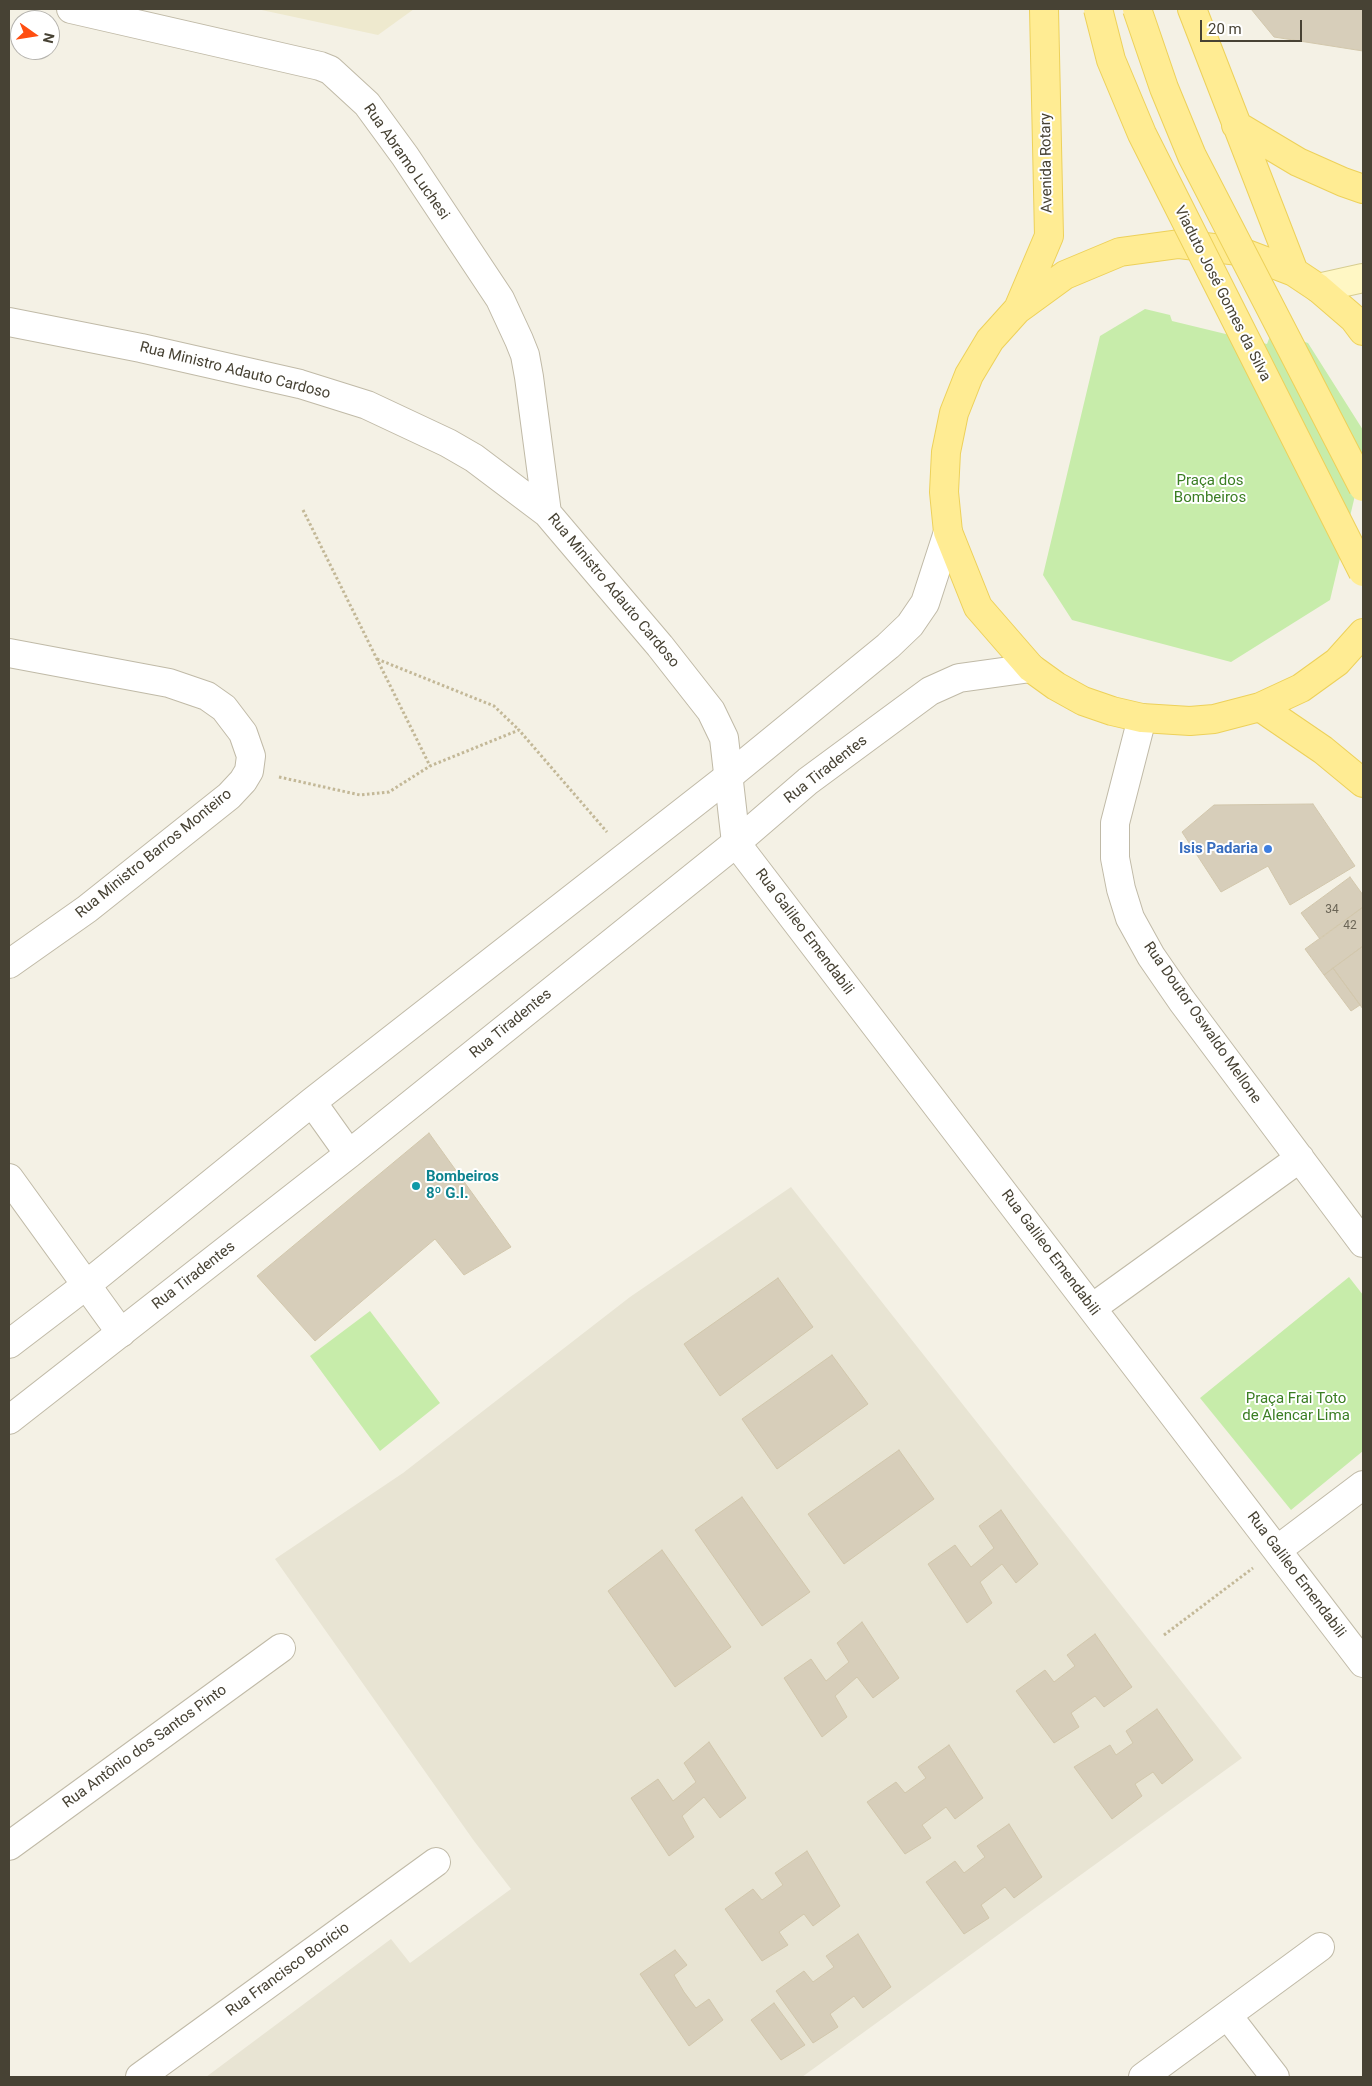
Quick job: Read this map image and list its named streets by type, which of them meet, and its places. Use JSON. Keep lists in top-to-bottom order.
{
  "streets": {
    "main road": ["Avenida Rotary", "Viaduto José Gomes da Silva"],
    "street": [
      "Rua Abramo Luchesi",
      "Rua Ministro Adauto Cardoso",
      "Rua Tiradentes",
      "Rua Ministro Barros Monteiro",
      "Rua Galileo Emendabili",
      "Rua Doutor Oswaldo Mellone",
      "Rua Antônio dos Santos Pinto",
      "Rua Francisco Bonício"
    ]
  },
  "crossings": [
    ["Rua Abramo Luchesi", "Rua Ministro Adauto Cardoso"],
    ["Rua Ministro Adauto Cardoso", "Rua Tiradentes"],
    ["Rua Ministro Adauto Cardoso", "Rua Galileo Emendabili"],
    ["Rua Tiradentes", "Rua Galileo Emendabili"]
  ],
  "parks": ["Praça dos Bombeiros", "Praça Frai Toto de Alencar Lima"],
  "places": ["Isis Padaria", "Bombeiros 8º G.I."],
  "house_numbers": ["34", "42"],
  "scale_bar": "20 m",
  "north": "right"
}
